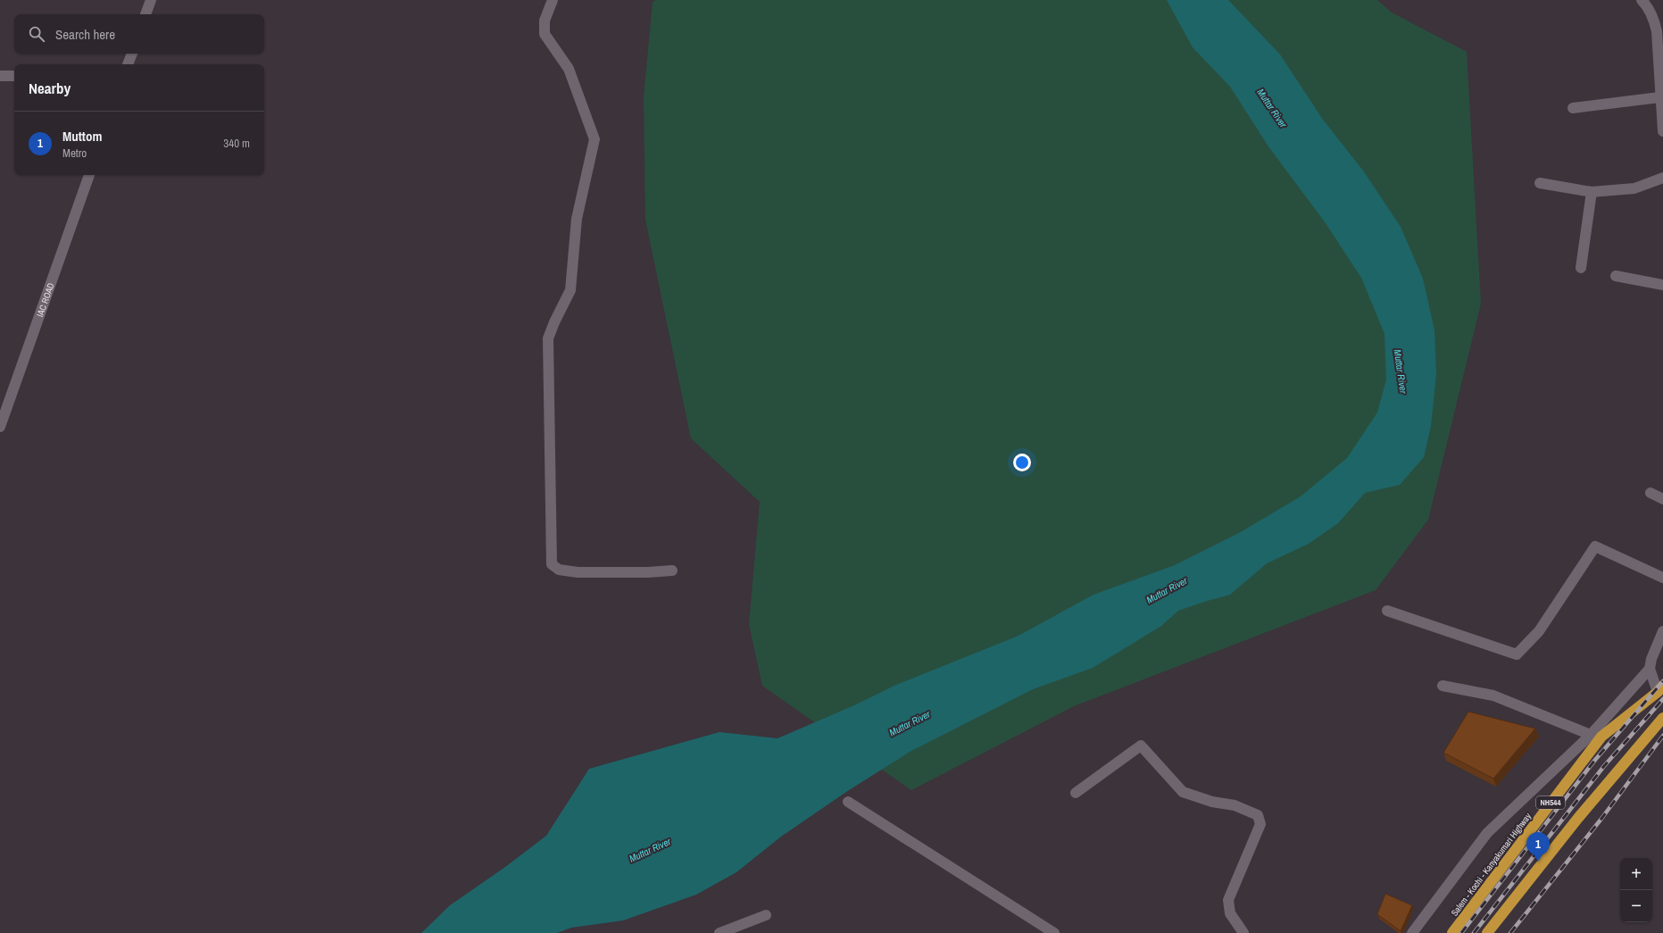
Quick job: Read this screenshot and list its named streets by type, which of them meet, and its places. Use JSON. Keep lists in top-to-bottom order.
{
  "streets": {
    "highway": ["NH544", "Salem - Kochi - Kanyakumari Highway"],
    "street": ["IAC ROAD"]
  },
  "water": ["Muttar River"],
  "page": {
    "search": "Search here",
    "heading": "Nearby",
    "list": [
      {
        "mark": "1",
        "name": "Muttom",
        "note": "Metro",
        "value": "340 m"
      }
    ],
    "pins": "1",
    "map_buttons": ["+", "−"]
  }
}
